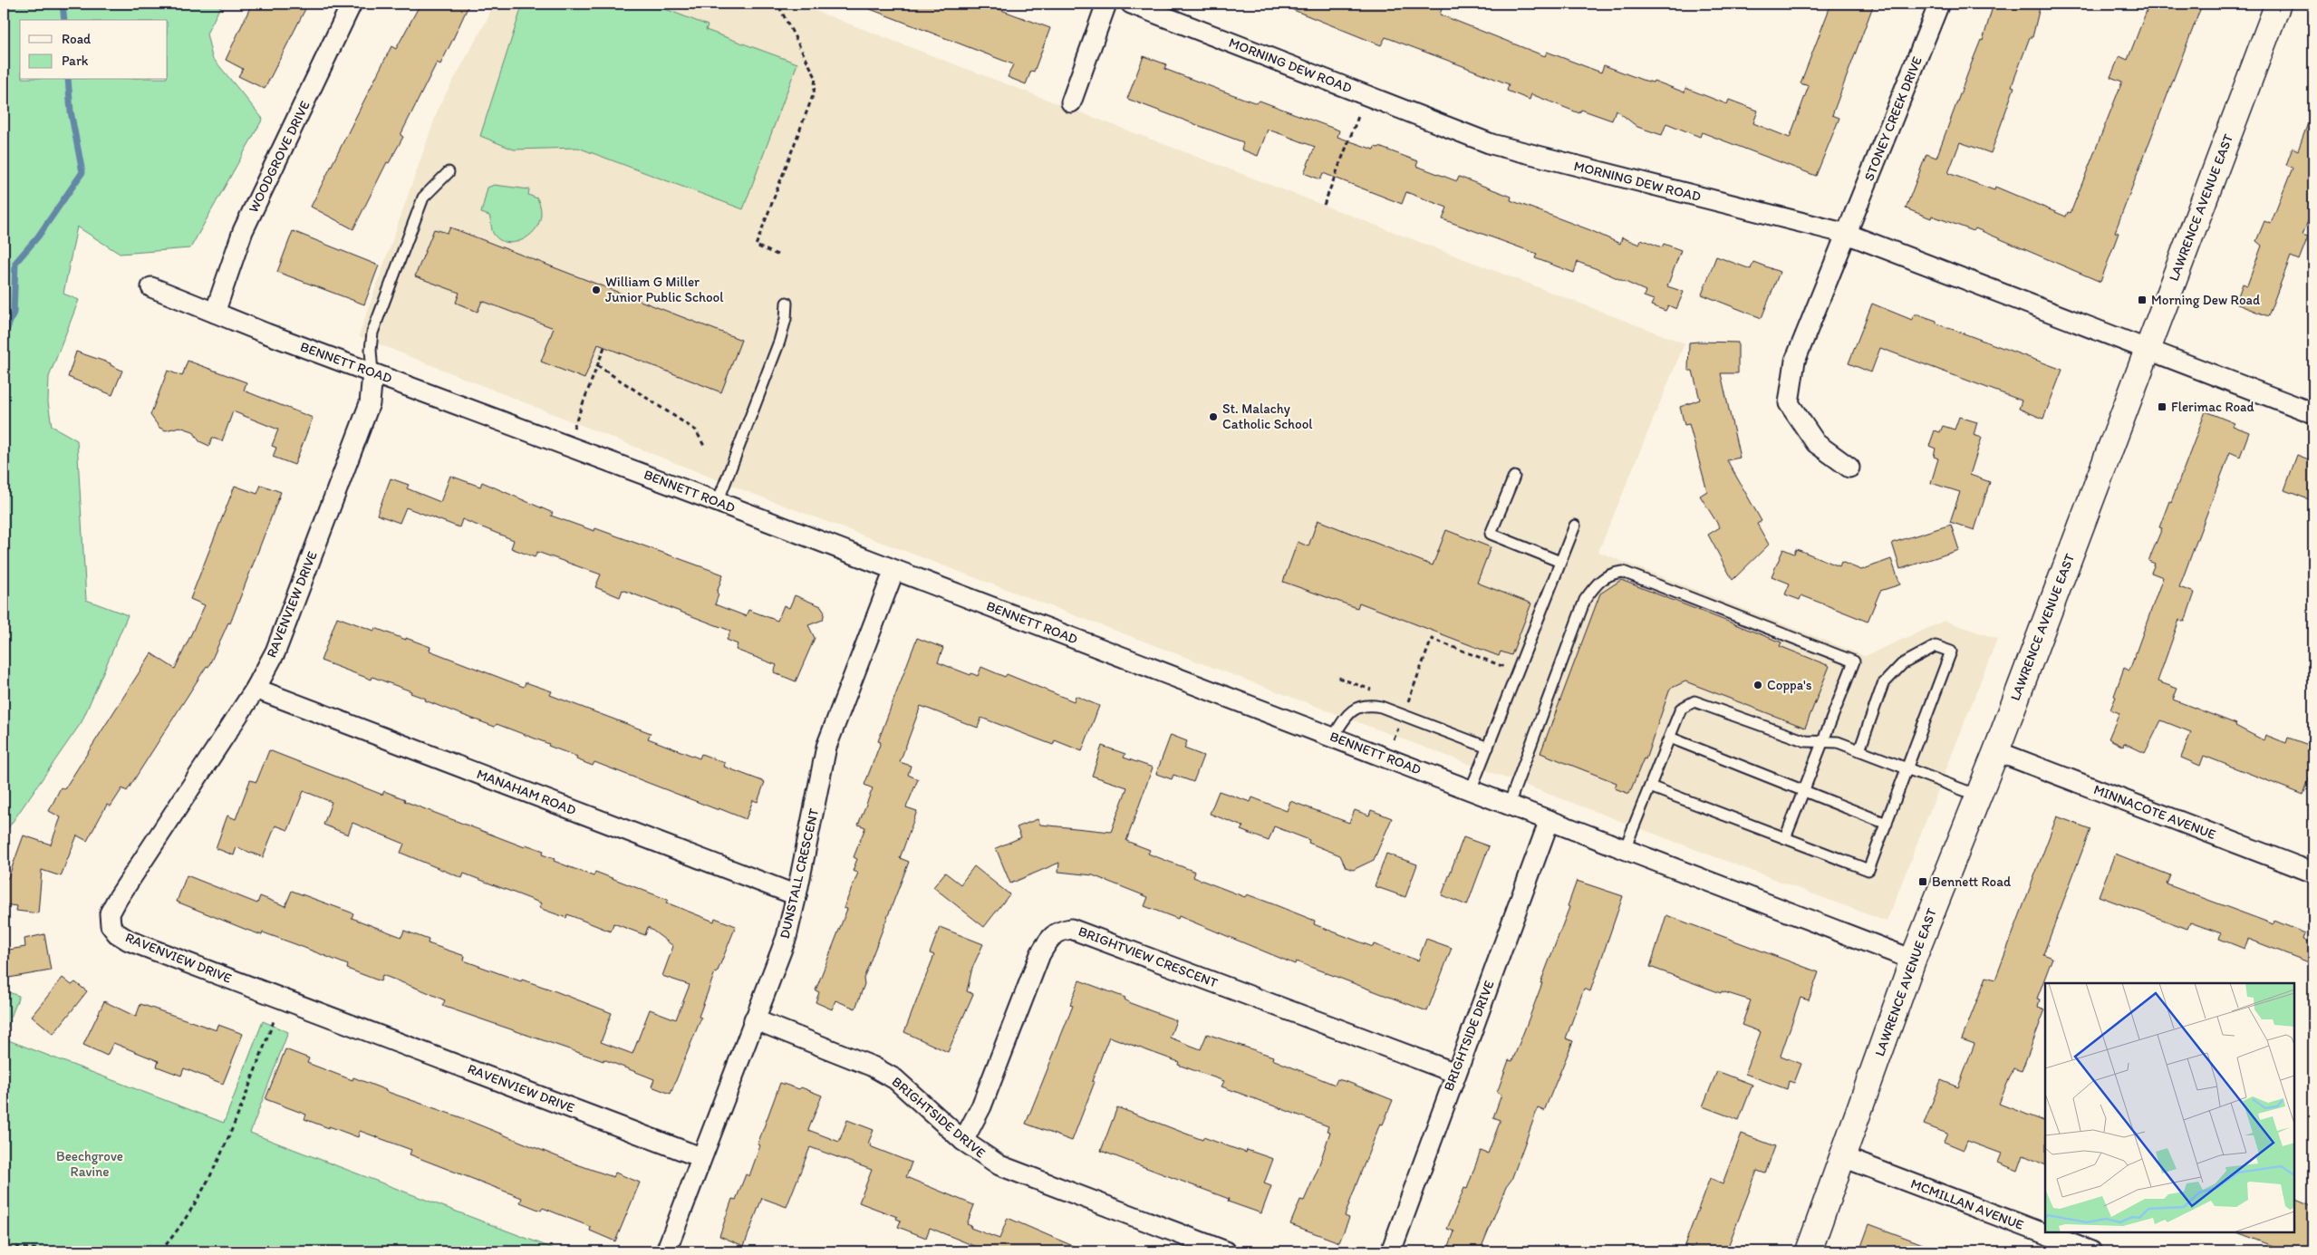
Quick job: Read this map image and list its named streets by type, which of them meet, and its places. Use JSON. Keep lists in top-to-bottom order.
{
  "streets": {
    "main road": ["LAWRENCE AVENUE EAST"],
    "street": [
      "MORNING DEW ROAD",
      "STONEY CREEK DRIVE",
      "WOODGROVE DRIVE",
      "BENNETT ROAD",
      "RAVENVIEW DRIVE",
      "MANAHAM ROAD",
      "MINNACOTE AVENUE",
      "DUNSTALL CRESCENT",
      "BRIGHTVIEW CRESCENT",
      "BRIGHTSIDE DRIVE",
      "MCMILLAN AVENUE"
    ]
  },
  "crossings": [
    ["MORNING DEW ROAD", "STONEY CREEK DRIVE"],
    ["MORNING DEW ROAD", "LAWRENCE AVENUE EAST"],
    ["WOODGROVE DRIVE", "BENNETT ROAD"],
    ["LAWRENCE AVENUE EAST", "BENNETT ROAD"],
    ["LAWRENCE AVENUE EAST", "MINNACOTE AVENUE"],
    ["LAWRENCE AVENUE EAST", "MCMILLAN AVENUE"],
    ["BENNETT ROAD", "RAVENVIEW DRIVE"],
    ["BENNETT ROAD", "DUNSTALL CRESCENT"],
    ["BENNETT ROAD", "BRIGHTSIDE DRIVE"],
    ["RAVENVIEW DRIVE", "MANAHAM ROAD"],
    ["RAVENVIEW DRIVE", "DUNSTALL CRESCENT"],
    ["MANAHAM ROAD", "DUNSTALL CRESCENT"],
    ["DUNSTALL CRESCENT", "BRIGHTSIDE DRIVE"],
    ["BRIGHTVIEW CRESCENT", "BRIGHTSIDE DRIVE"]
  ],
  "parks": ["Beechgrove Ravine"],
  "places": {
    "other": ["William G Miller Junior Public School", "St. Malachy Catholic School", "Coppa's"],
    "transit": ["Morning Dew Road", "Flerimac Road", "Bennett Road"]
  },
  "legend": ["Road", "Park"]
}
